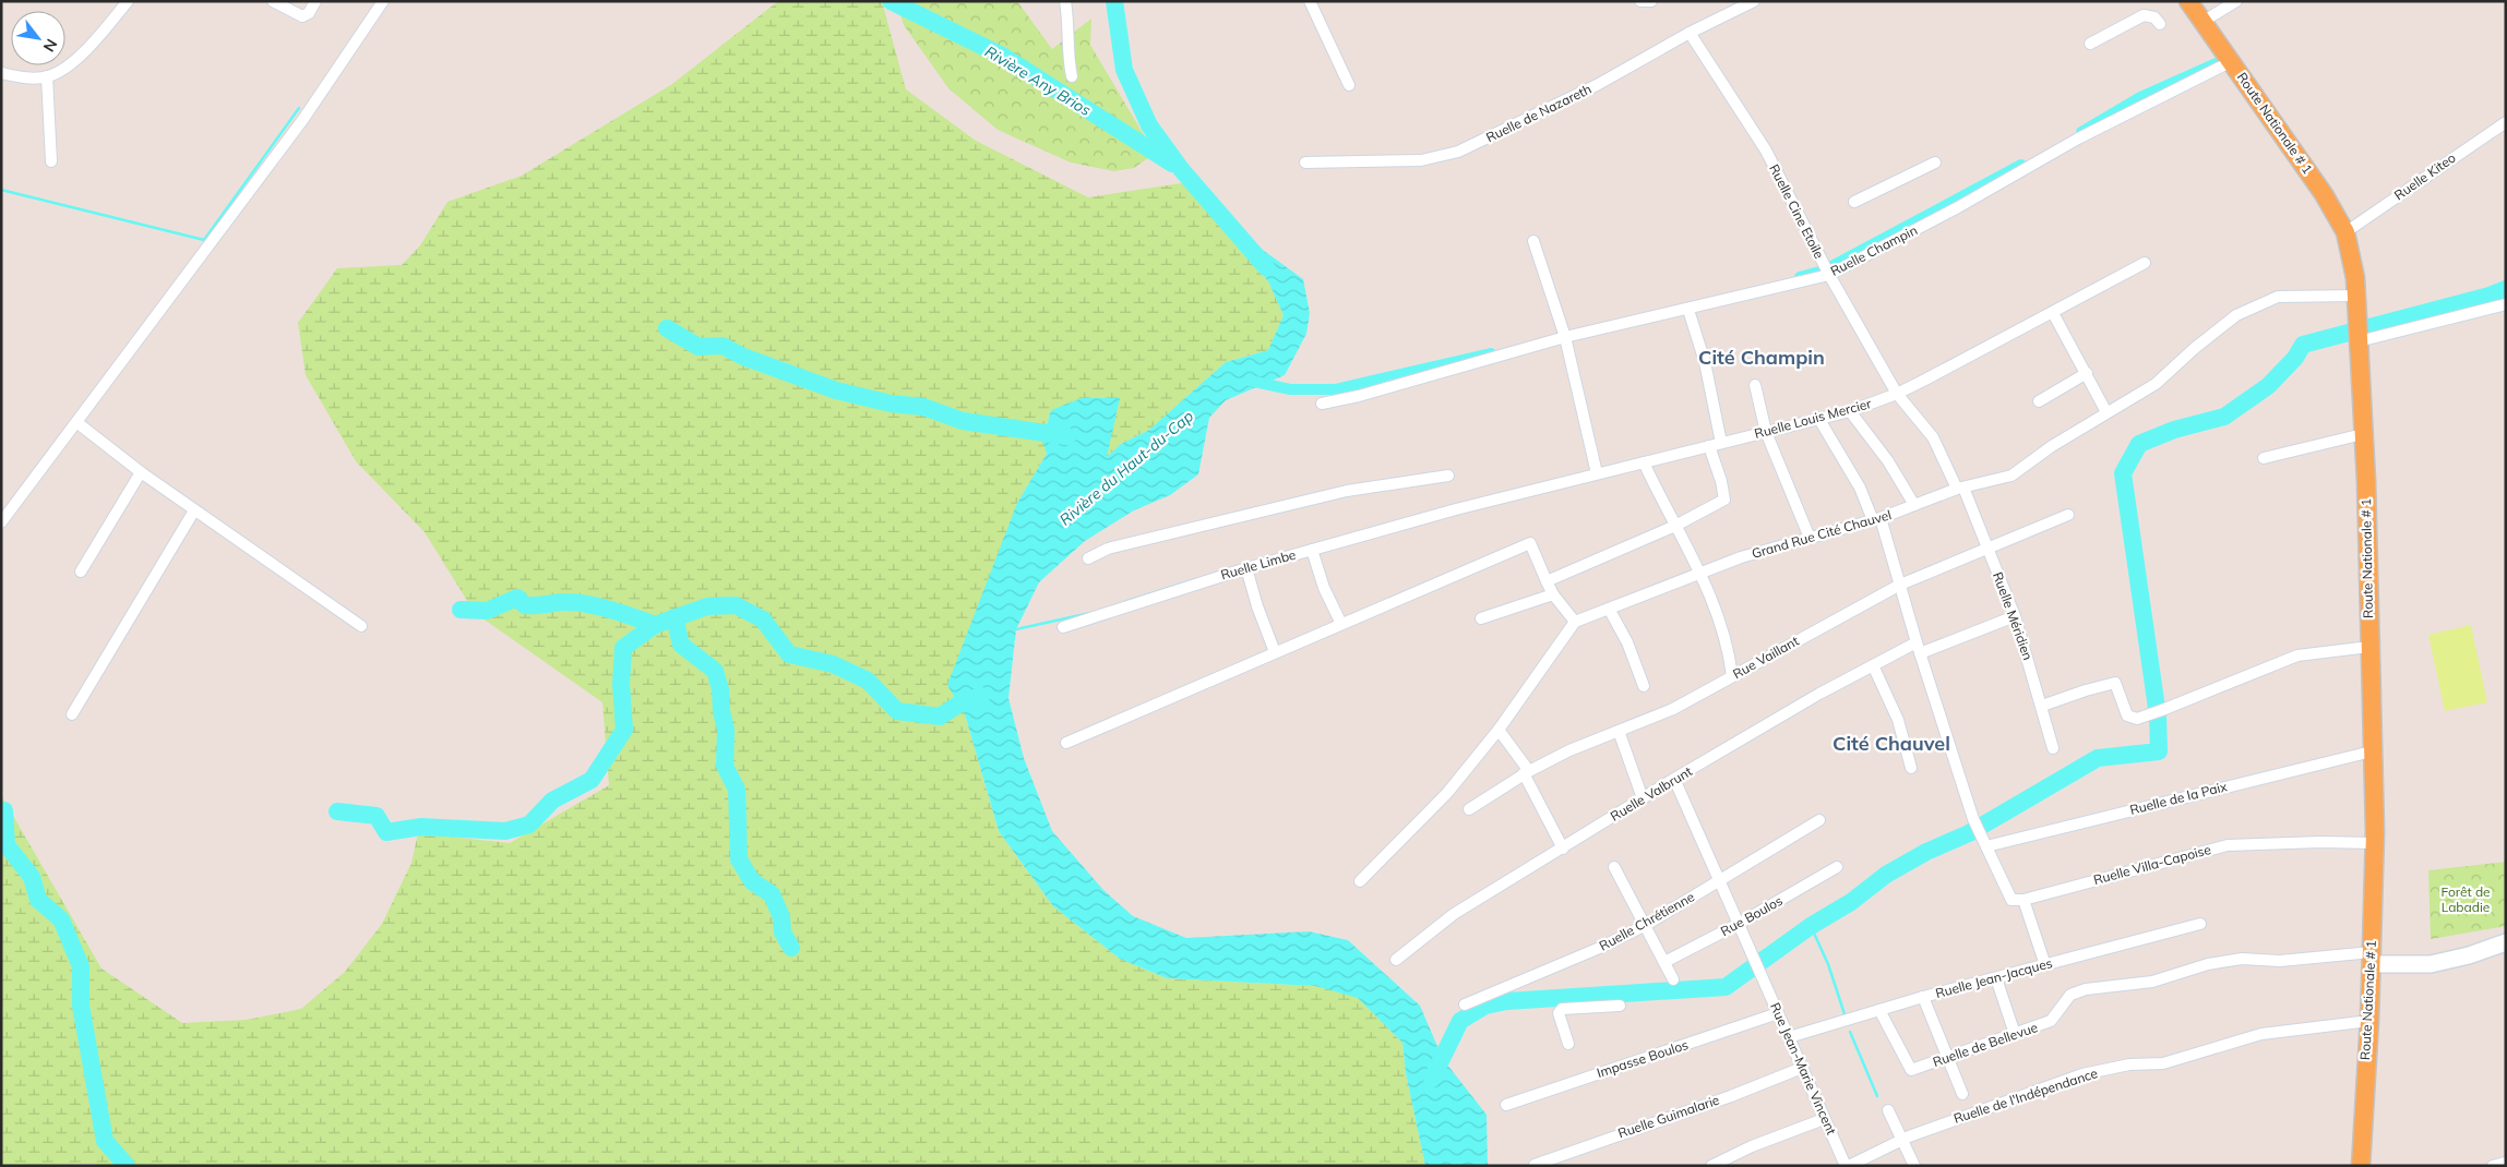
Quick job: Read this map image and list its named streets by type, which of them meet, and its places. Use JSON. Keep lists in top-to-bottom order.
{
  "streets": {
    "main road": ["Route Nationale # 1"],
    "street": [
      "Ruelle de Nazareth",
      "Ruelle Kiteo",
      "Ruelle Cine Etoile",
      "Ruelle Champin",
      "Ruelle Louis Mercier",
      "Grand Rue Cité Chauvel",
      "Ruelle Limbe",
      "Ruelle Méridien",
      "Rue Vaillant",
      "Ruelle Valbrunt",
      "Ruelle de la Paix",
      "Ruelle Villa-Capoise",
      "Rue Boulos",
      "Ruelle Chrétienne",
      "Ruelle Jean-Jacques",
      "Ruelle de Bellevue",
      "Impasse Boulos",
      "Rue Jean-Marie Vincent",
      "Ruelle de l'Indépendance",
      "Ruelle Guimalarie"
    ]
  },
  "crossings": [
    ["Ruelle de Nazareth", "Ruelle Cine Etoile"],
    ["Route Nationale # 1", "Ruelle Kiteo"],
    ["Route Nationale # 1", "Ruelle Champin"],
    ["Route Nationale # 1", "Grand Rue Cité Chauvel"],
    ["Route Nationale # 1", "Ruelle de la Paix"],
    ["Route Nationale # 1", "Ruelle Villa-Capoise"],
    ["Route Nationale # 1", "Ruelle de Bellevue"],
    ["Route Nationale # 1", "Ruelle de l'Indépendance"],
    ["Ruelle Cine Etoile", "Ruelle Champin"],
    ["Ruelle Cine Etoile", "Ruelle Louis Mercier"],
    ["Ruelle Cine Etoile", "Ruelle Méridien"],
    ["Ruelle Louis Mercier", "Ruelle Limbe"],
    ["Ruelle Louis Mercier", "Ruelle Méridien"],
    ["Grand Rue Cité Chauvel", "Ruelle Méridien"],
    ["Ruelle Méridien", "Rue Vaillant"],
    ["Ruelle Méridien", "Ruelle Valbrunt"],
    ["Ruelle Valbrunt", "Rue Jean-Marie Vincent"],
    ["Rue Boulos", "Rue Jean-Marie Vincent"],
    ["Ruelle Chrétienne", "Rue Jean-Marie Vincent"],
    ["Ruelle Jean-Jacques", "Ruelle de Bellevue"],
    ["Ruelle Jean-Jacques", "Rue Jean-Marie Vincent"],
    ["Impasse Boulos", "Rue Jean-Marie Vincent"],
    ["Rue Jean-Marie Vincent", "Ruelle de l'Indépendance"],
    ["Rue Jean-Marie Vincent", "Ruelle Guimalarie"]
  ],
  "districts": ["Cité Champin", "Cité Chauvel"],
  "water": ["Rivière Any Brios", "Rivière du Haut-du-Cap"],
  "parks": ["Forêt de Labadie"],
  "north": "bottom right"
}
